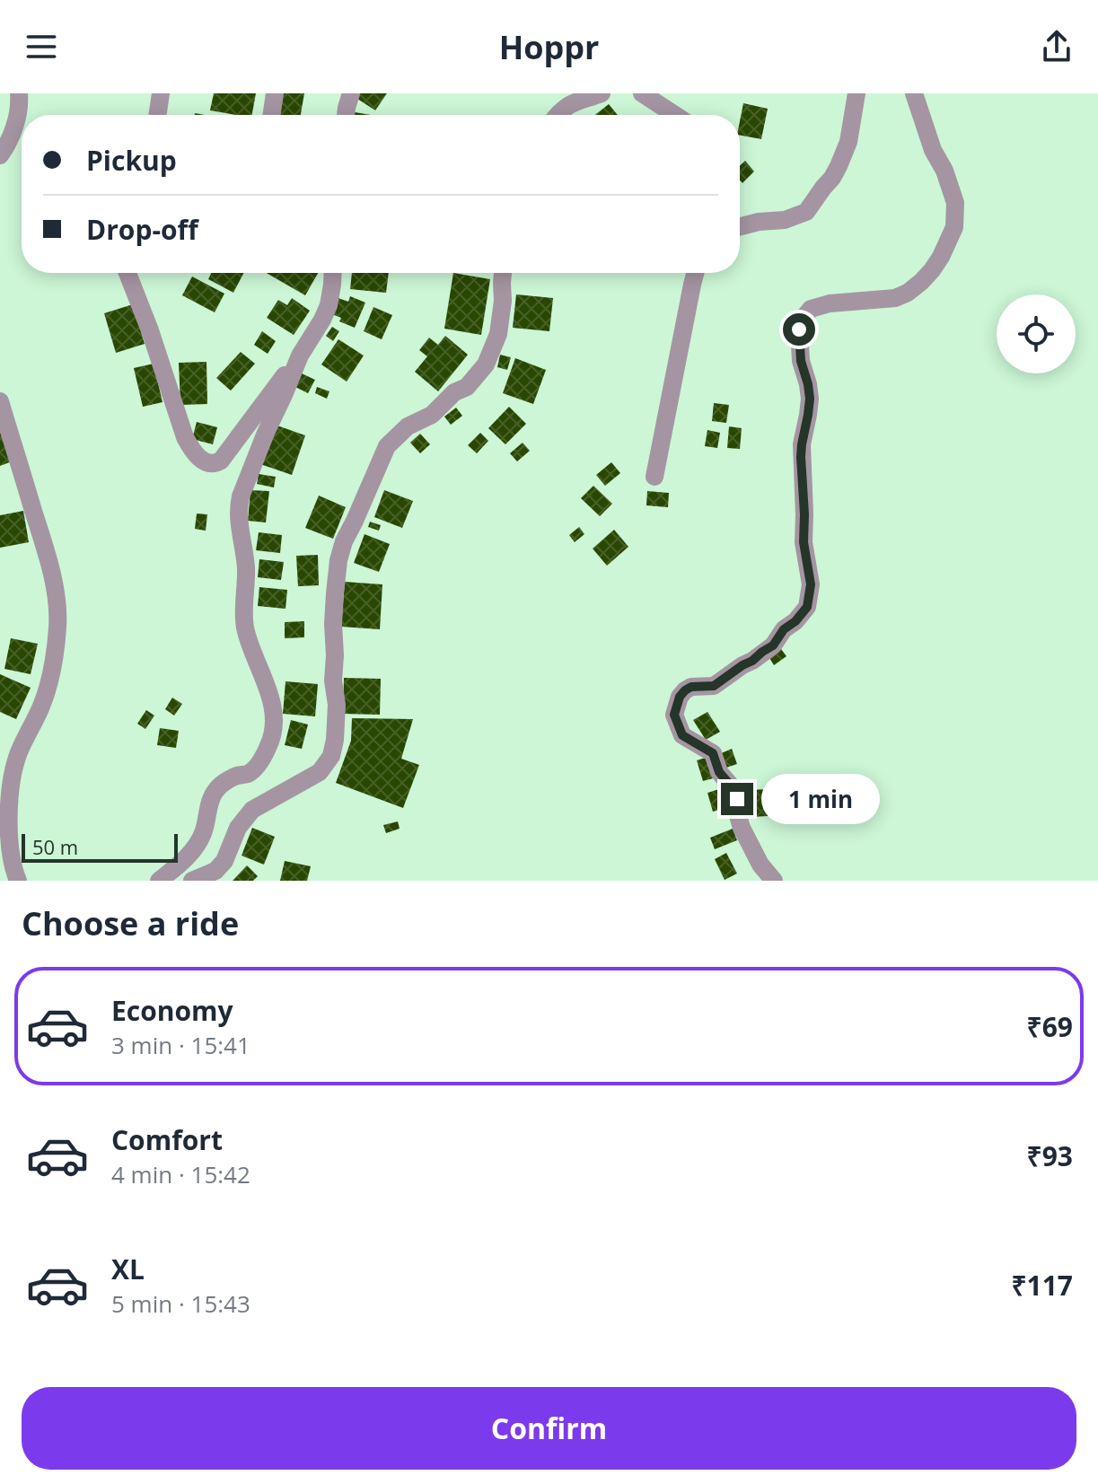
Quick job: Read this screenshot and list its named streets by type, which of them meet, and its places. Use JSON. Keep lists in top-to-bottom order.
{
  "scale_bar": "50 m",
  "page": {
    "header": "Hoppr",
    "banner": ["Pickup", "Drop-off"],
    "bubble": "1 min",
    "scale": "50 m",
    "heading": "Choose a ride",
    "list": [
      {
        "name": "Economy",
        "note": "3 min · 15:41",
        "value": "₹69"
      },
      {
        "name": "Comfort",
        "note": "4 min · 15:42",
        "value": "₹93"
      },
      {
        "name": "XL",
        "note": "5 min · 15:43",
        "value": "₹117"
      }
    ],
    "buttons": "Confirm"
  }
}
